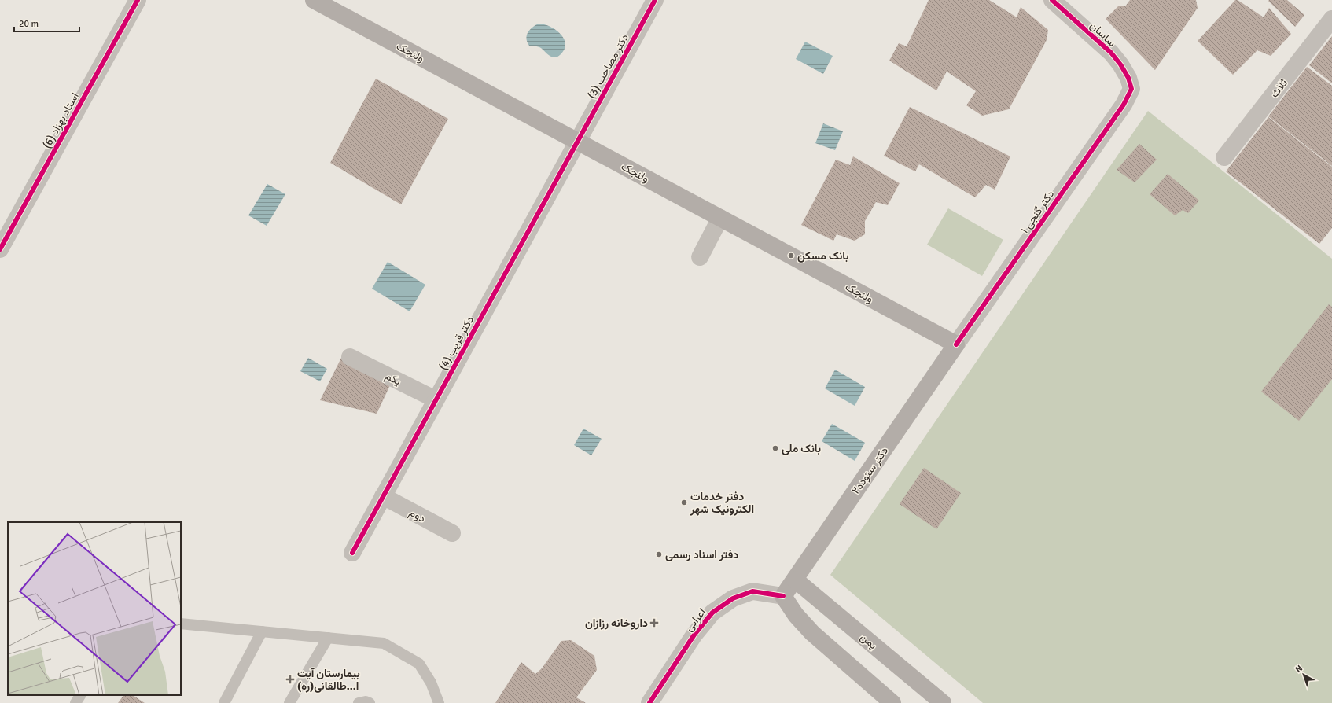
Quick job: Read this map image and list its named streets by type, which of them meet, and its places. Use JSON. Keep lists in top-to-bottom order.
{
  "streets": {
    "main road": ["ولنجک", "دکتر ستوده۲", "یمن"],
    "street": [
      "ساسان",
      "دکتر مصاحب (3)",
      "ثلاث",
      "استاد بهزاد (6)",
      "دکتر گنجی ۱",
      "دکتر قریب (4)",
      "یکم",
      "دوم",
      "اعرابی"
    ]
  },
  "crossings": [
    ["ساسان", "دکتر گنجی ۱"],
    ["ولنجک", "دکتر مصاحب (3)"],
    ["ولنجک", "دکتر گنجی ۱"],
    ["ولنجک", "دکتر قریب (4)"],
    ["ولنجک", "دکتر ستوده۲"],
    ["دکتر مصاحب (3)", "دکتر قریب (4)"],
    ["دکتر گنجی ۱", "دکتر ستوده۲"],
    ["دکتر قریب (4)", "یکم"],
    ["دکتر قریب (4)", "دوم"],
    ["دکتر ستوده۲", "اعرابی"],
    ["دکتر ستوده۲", "یمن"]
  ],
  "places": {
    "other": [
      "بانک مسکن",
      "بانک ملی",
      "دفتر خدمات الکترونیک شهر",
      "دفتر اسناد رسمی"
    ],
    "health": ["داروخانه رزازان", "بیمارستان آیت ا...طالقانی(ره)"]
  },
  "scale_bar": "20 m",
  "north": "top left"
}
